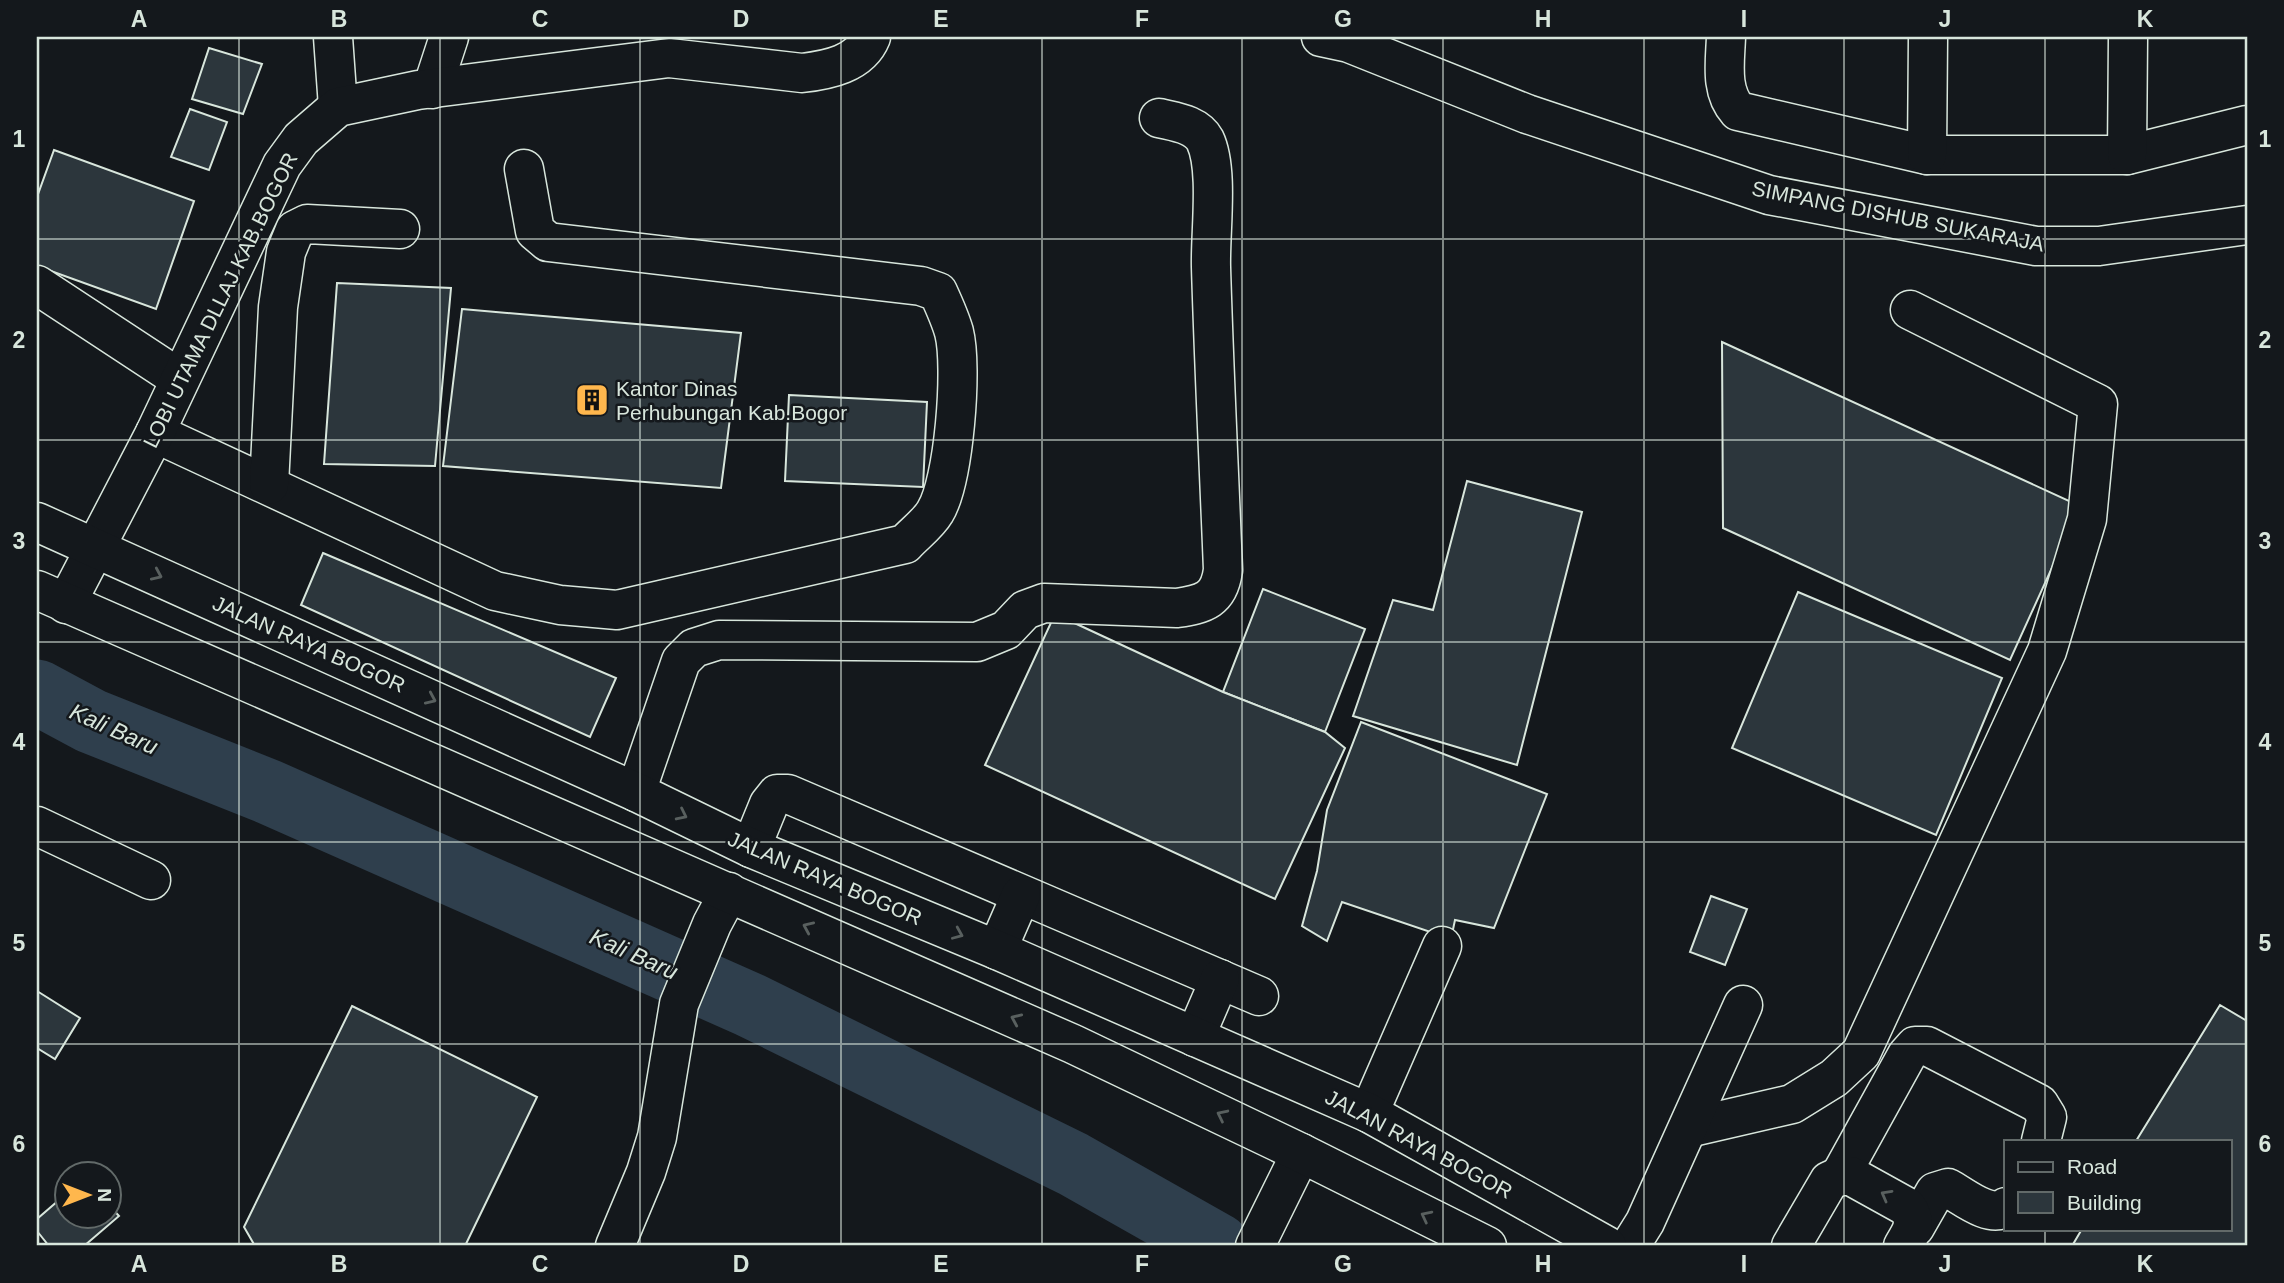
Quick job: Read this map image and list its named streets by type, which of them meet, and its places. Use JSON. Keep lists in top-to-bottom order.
{
  "streets": {
    "main road": ["SIMPANG DISHUB SUKARAJA", "LOBI UTAMA DLLAJ KAB.BOGOR", "JALAN RAYA BOGOR"]
  },
  "crossings": [
    ["LOBI UTAMA DLLAJ KAB.BOGOR", "JALAN RAYA BOGOR"]
  ],
  "water": ["Kali Baru"],
  "places": {
    "building": ["Kantor Dinas Perhubungan Kab.Bogor"]
  },
  "legend": ["Road", "Building"],
  "north": "right",
  "grid": {
    "columns": [
      "A",
      "B",
      "C",
      "D",
      "E",
      "F",
      "G",
      "H",
      "I",
      "J",
      "K"
    ],
    "rows": [
      "1",
      "2",
      "3",
      "4",
      "5",
      "6"
    ]
  }
}
